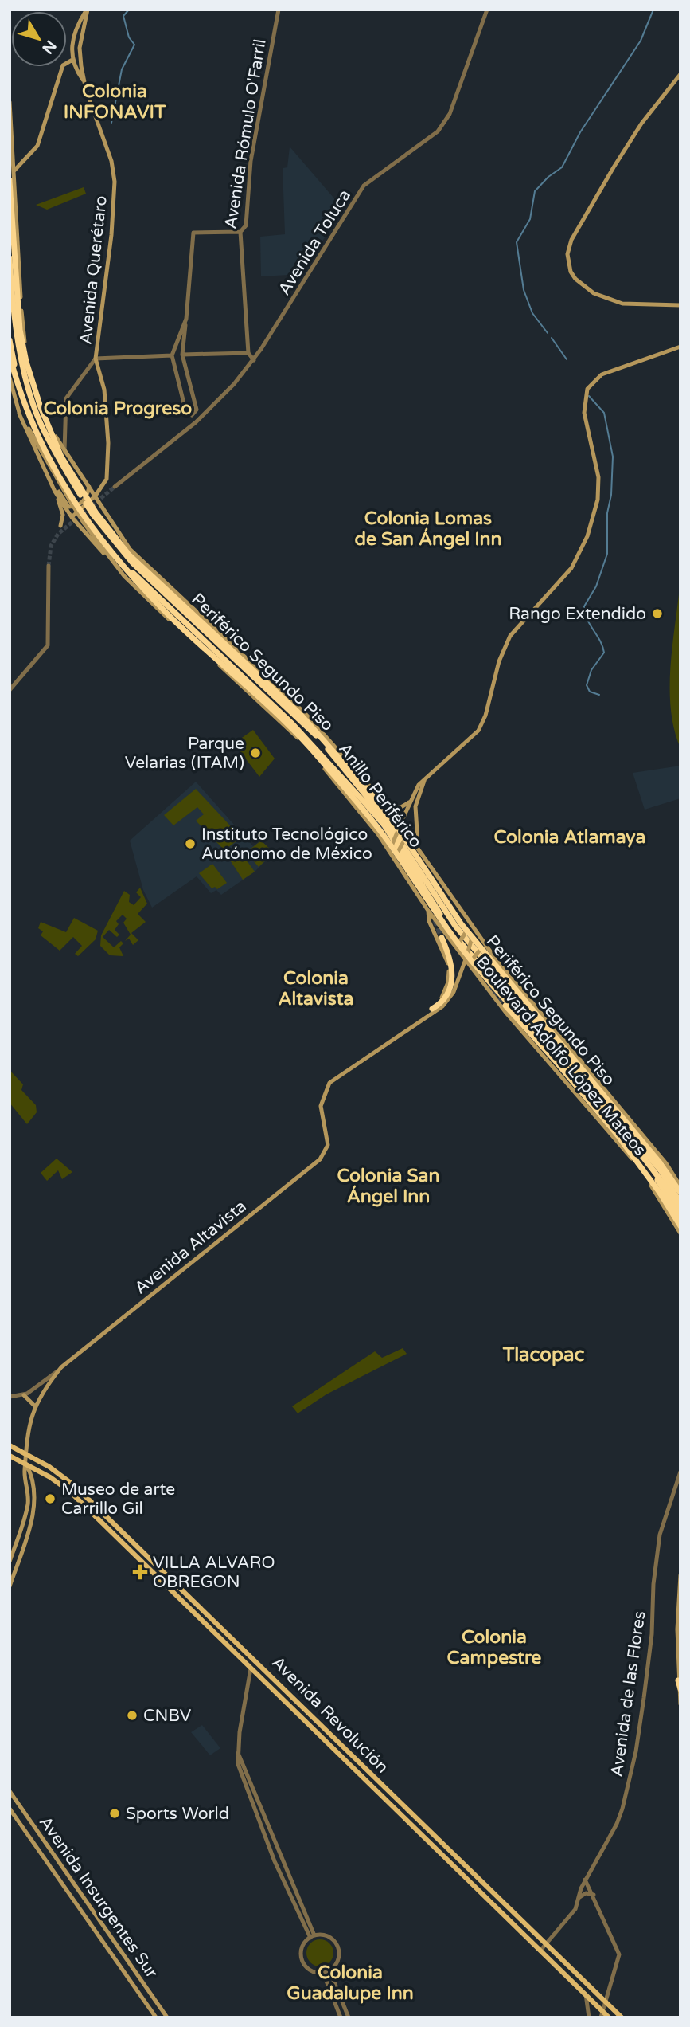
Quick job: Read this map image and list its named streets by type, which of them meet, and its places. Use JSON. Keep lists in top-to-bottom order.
{
  "streets": {
    "highway": ["Periférico Segundo Piso", "Anillo Periférico"],
    "main road": [
      "Avenida Querétaro",
      "Boulevard Adolfo López Mateos",
      "Avenida Altavista",
      "Avenida Revolución",
      "Avenida Insurgentes Sur"
    ],
    "street": ["Avenida Rómulo O'Farril", "Avenida Toluca", "Avenida de las Flores"]
  },
  "crossings": [
    ["Avenida Querétaro", "Boulevard Adolfo López Mateos"],
    ["Periférico Segundo Piso", "Anillo Periférico"],
    ["Anillo Periférico", "Boulevard Adolfo López Mateos"],
    ["Avenida de las Flores", "Avenida Revolución"]
  ],
  "districts": [
    "Colonia INFONAVIT",
    "Colonia Progreso",
    "Colonia Lomas de San Ángel Inn",
    "Colonia Atlamaya",
    "Colonia Altavista",
    "Colonia San Ángel Inn",
    "Tlacopac",
    "Colonia Campestre",
    "Colonia Guadalupe Inn"
  ],
  "places": {
    "other": [
      "Rango Extendido",
      "Parque Velarias (ITAM)",
      "Instituto Tecnológico Autónomo de México",
      "Museo de arte Carrillo Gil",
      "CNBV",
      "Sports World"
    ],
    "health": ["VILLA ALVARO OBREGON"]
  },
  "north": "bottom right"
}
